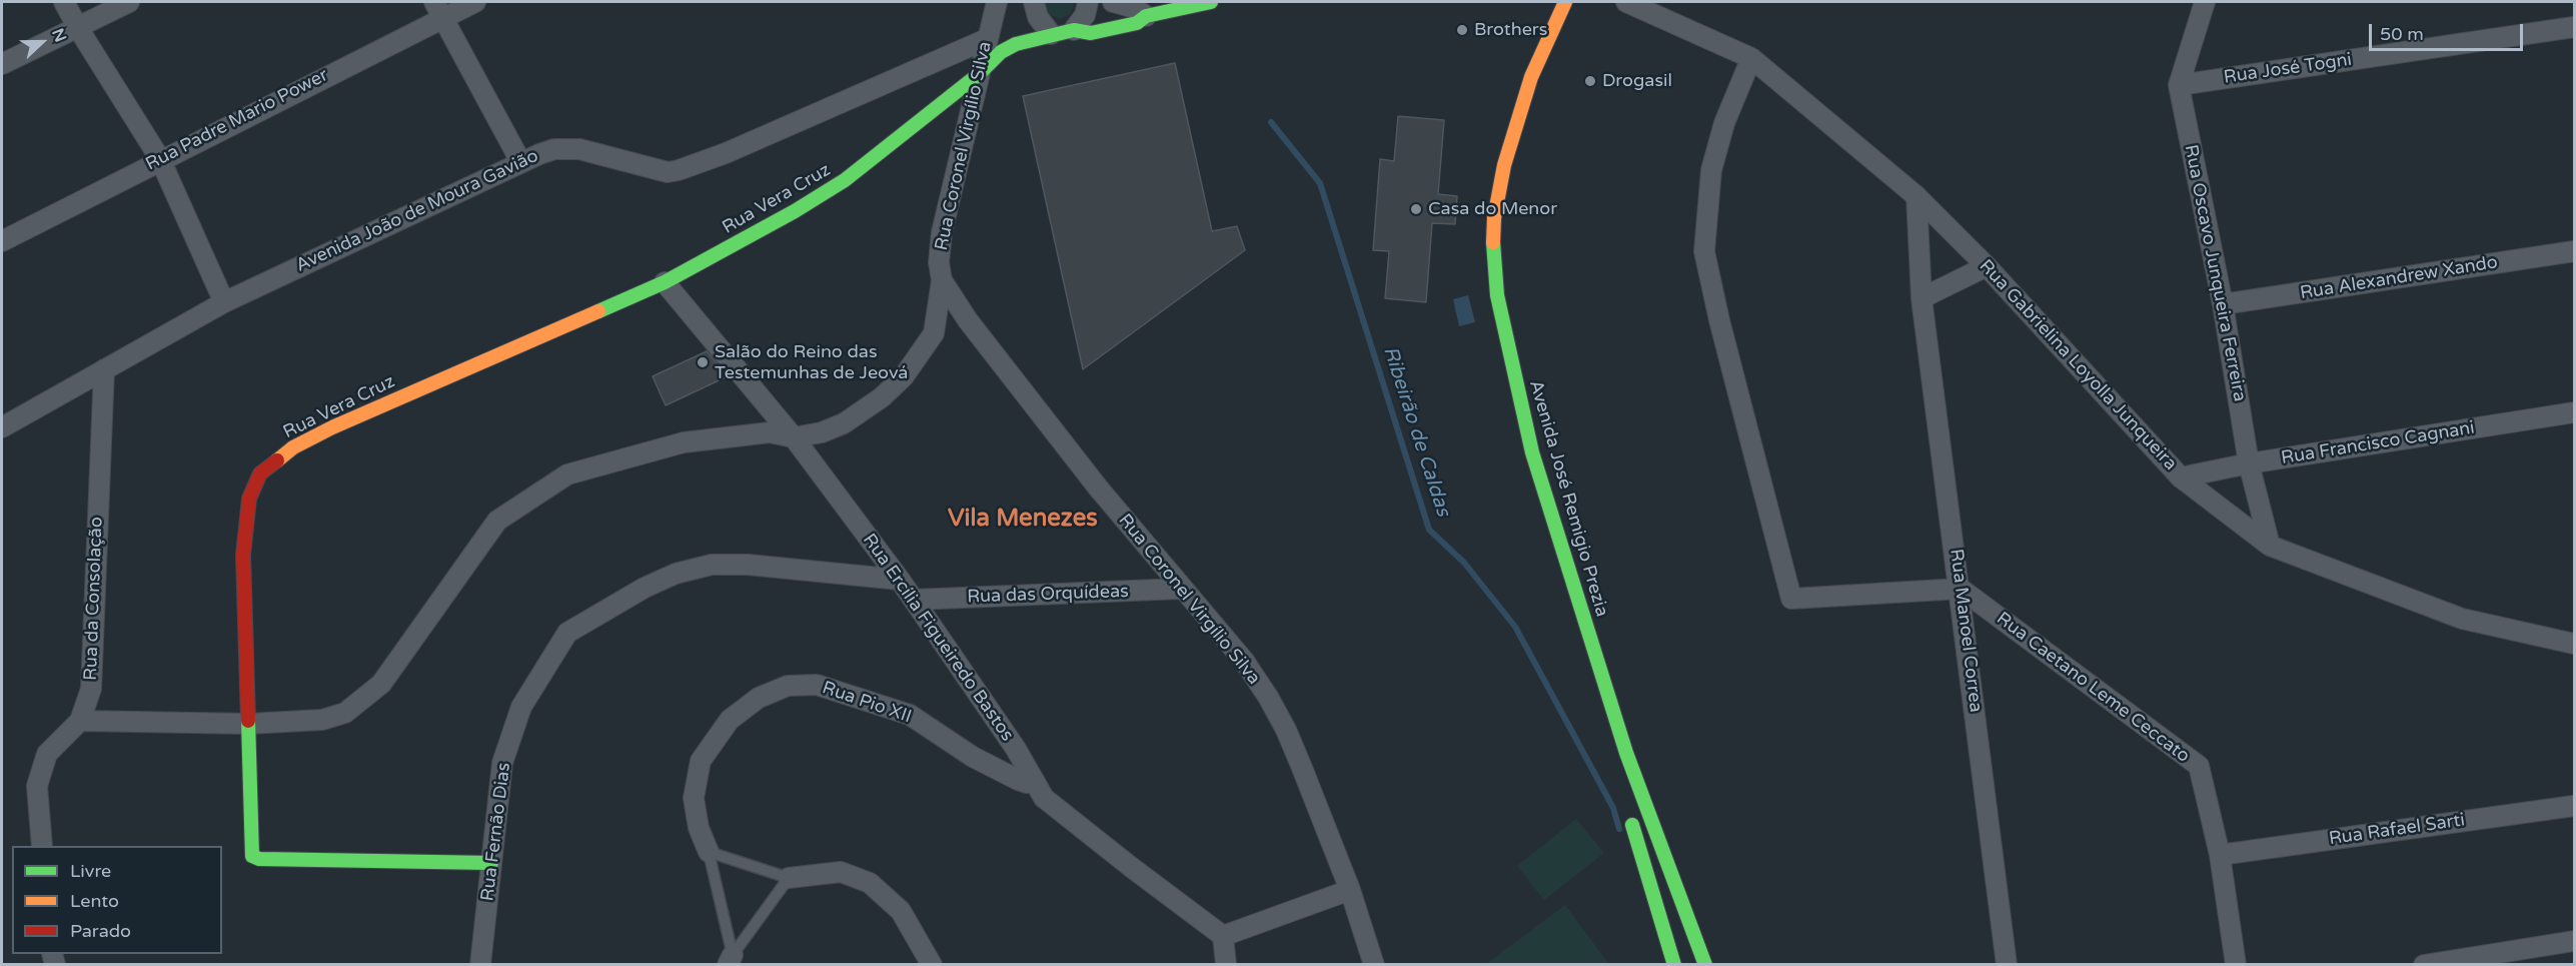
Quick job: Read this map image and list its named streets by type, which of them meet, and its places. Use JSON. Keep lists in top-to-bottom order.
{
  "streets": {
    "street": [
      "Rua José Togni",
      "Rua Padre Mario Power",
      "Rua Coronel Virgílio Silva",
      "Rua Vera Cruz",
      "Avenida João de Moura Gavião",
      "Rua Oscavo Junqueira Ferreira",
      "Rua Alexandrew Xando",
      "Rua Gabrielina Loyolla Junqueira",
      "Rua Francisco Cagnani",
      "Avenida José Remigio Prezia",
      "Rua das Orquídeas",
      "Rua da Consolação",
      "Rua Manoel Correa",
      "Rua Ercília Figueiredo Bastos",
      "Rua Caetano Leme Ceccato",
      "Rua Pio XII",
      "Rua Rafael Sarti",
      "Rua Fernão Dias"
    ]
  },
  "crossings": [
    ["Rua José Togni", "Rua Oscavo Junqueira Ferreira"],
    ["Rua Coronel Virgílio Silva", "Rua Vera Cruz"],
    ["Rua Coronel Virgílio Silva", "Avenida João de Moura Gavião"],
    ["Rua Coronel Virgílio Silva", "Rua das Orquídeas"],
    ["Rua Vera Cruz", "Rua Ercília Figueiredo Bastos"],
    ["Rua Vera Cruz", "Rua Fernão Dias"],
    ["Avenida João de Moura Gavião", "Rua da Consolação"],
    ["Rua Oscavo Junqueira Ferreira", "Rua Alexandrew Xando"],
    ["Rua Oscavo Junqueira Ferreira", "Rua Gabrielina Loyolla Junqueira"],
    ["Rua Oscavo Junqueira Ferreira", "Rua Francisco Cagnani"],
    ["Rua Gabrielina Loyolla Junqueira", "Rua Francisco Cagnani"],
    ["Rua Gabrielina Loyolla Junqueira", "Rua Manoel Correa"],
    ["Rua das Orquídeas", "Rua Ercília Figueiredo Bastos"],
    ["Rua Manoel Correa", "Rua Caetano Leme Ceccato"],
    ["Rua Ercília Figueiredo Bastos", "Rua Pio XII"],
    ["Rua Ercília Figueiredo Bastos", "Rua Fernão Dias"],
    ["Rua Caetano Leme Ceccato", "Rua Rafael Sarti"]
  ],
  "districts": ["Vila Menezes"],
  "water": ["Ribeirão de Caldas"],
  "places": [
    "Brothers",
    "Drogasil",
    "Casa do Menor",
    "Salão do Reino das Testemunhas de Jeová"
  ],
  "legend": ["Livre", "Lento", "Parado"],
  "scale_bar": "50 m",
  "north": "right"
}
